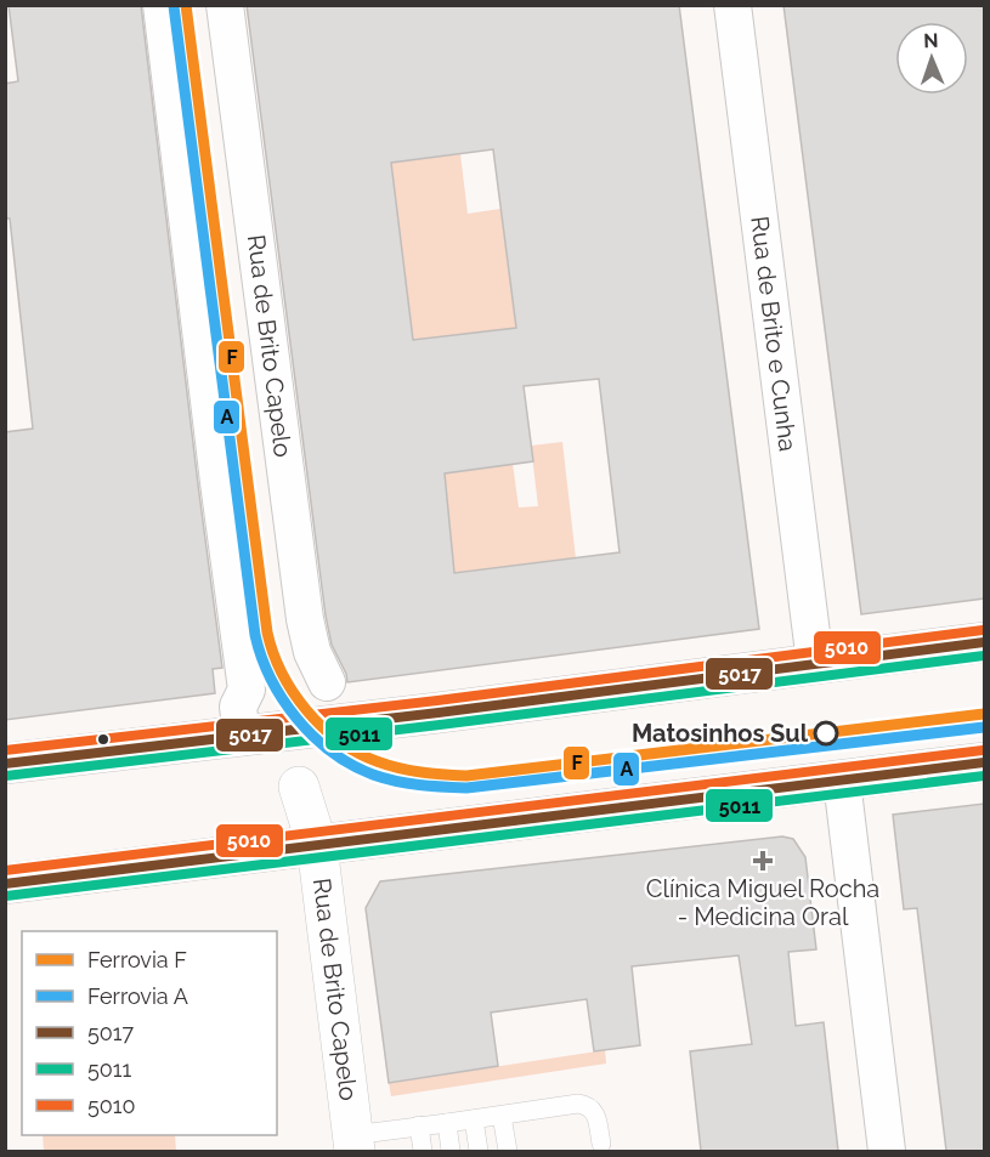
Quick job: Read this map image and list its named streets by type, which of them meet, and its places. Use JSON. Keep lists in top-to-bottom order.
{
  "streets": {
    "main road": ["Rua de Brito Capelo"],
    "street": ["Rua de Brito e Cunha"]
  },
  "places": {
    "other": ["Matosinhos Sul"],
    "health": ["Clínica Miguel Rocha - Medicina Oral"]
  },
  "lines": [
    "rail line F",
    "rail line A",
    "transit line 5010",
    "transit line 5017",
    "transit line 5011"
  ],
  "legend": [
    "Ferrovia F",
    "Ferrovia A",
    "5017",
    "5011",
    "5010"
  ],
  "north": "top"
}
